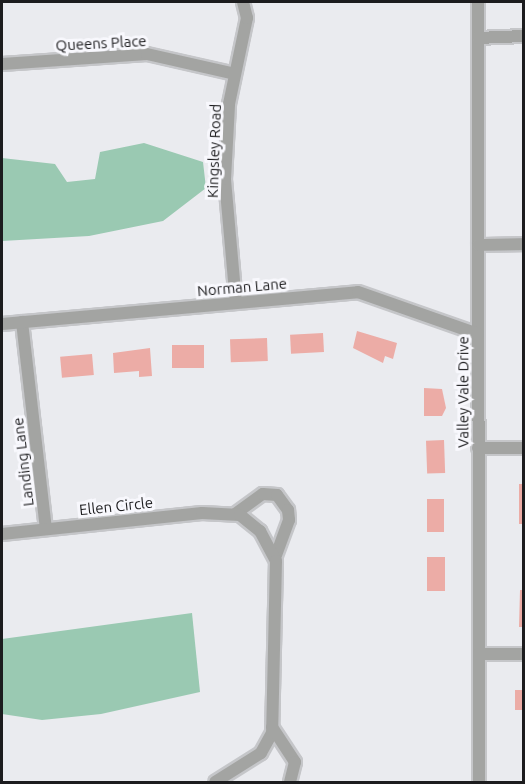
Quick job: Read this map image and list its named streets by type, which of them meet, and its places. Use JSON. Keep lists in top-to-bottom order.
{
  "streets": {
    "street": [
      "Queens Place",
      "Kingsley Road",
      "Norman Lane",
      "Valley Vale Drive",
      "Landing Lane",
      "Ellen Circle"
    ]
  },
  "crossings": [
    ["Queens Place", "Kingsley Road"],
    ["Kingsley Road", "Norman Lane"],
    ["Norman Lane", "Valley Vale Drive"],
    ["Norman Lane", "Landing Lane"],
    ["Landing Lane", "Ellen Circle"]
  ]
}
